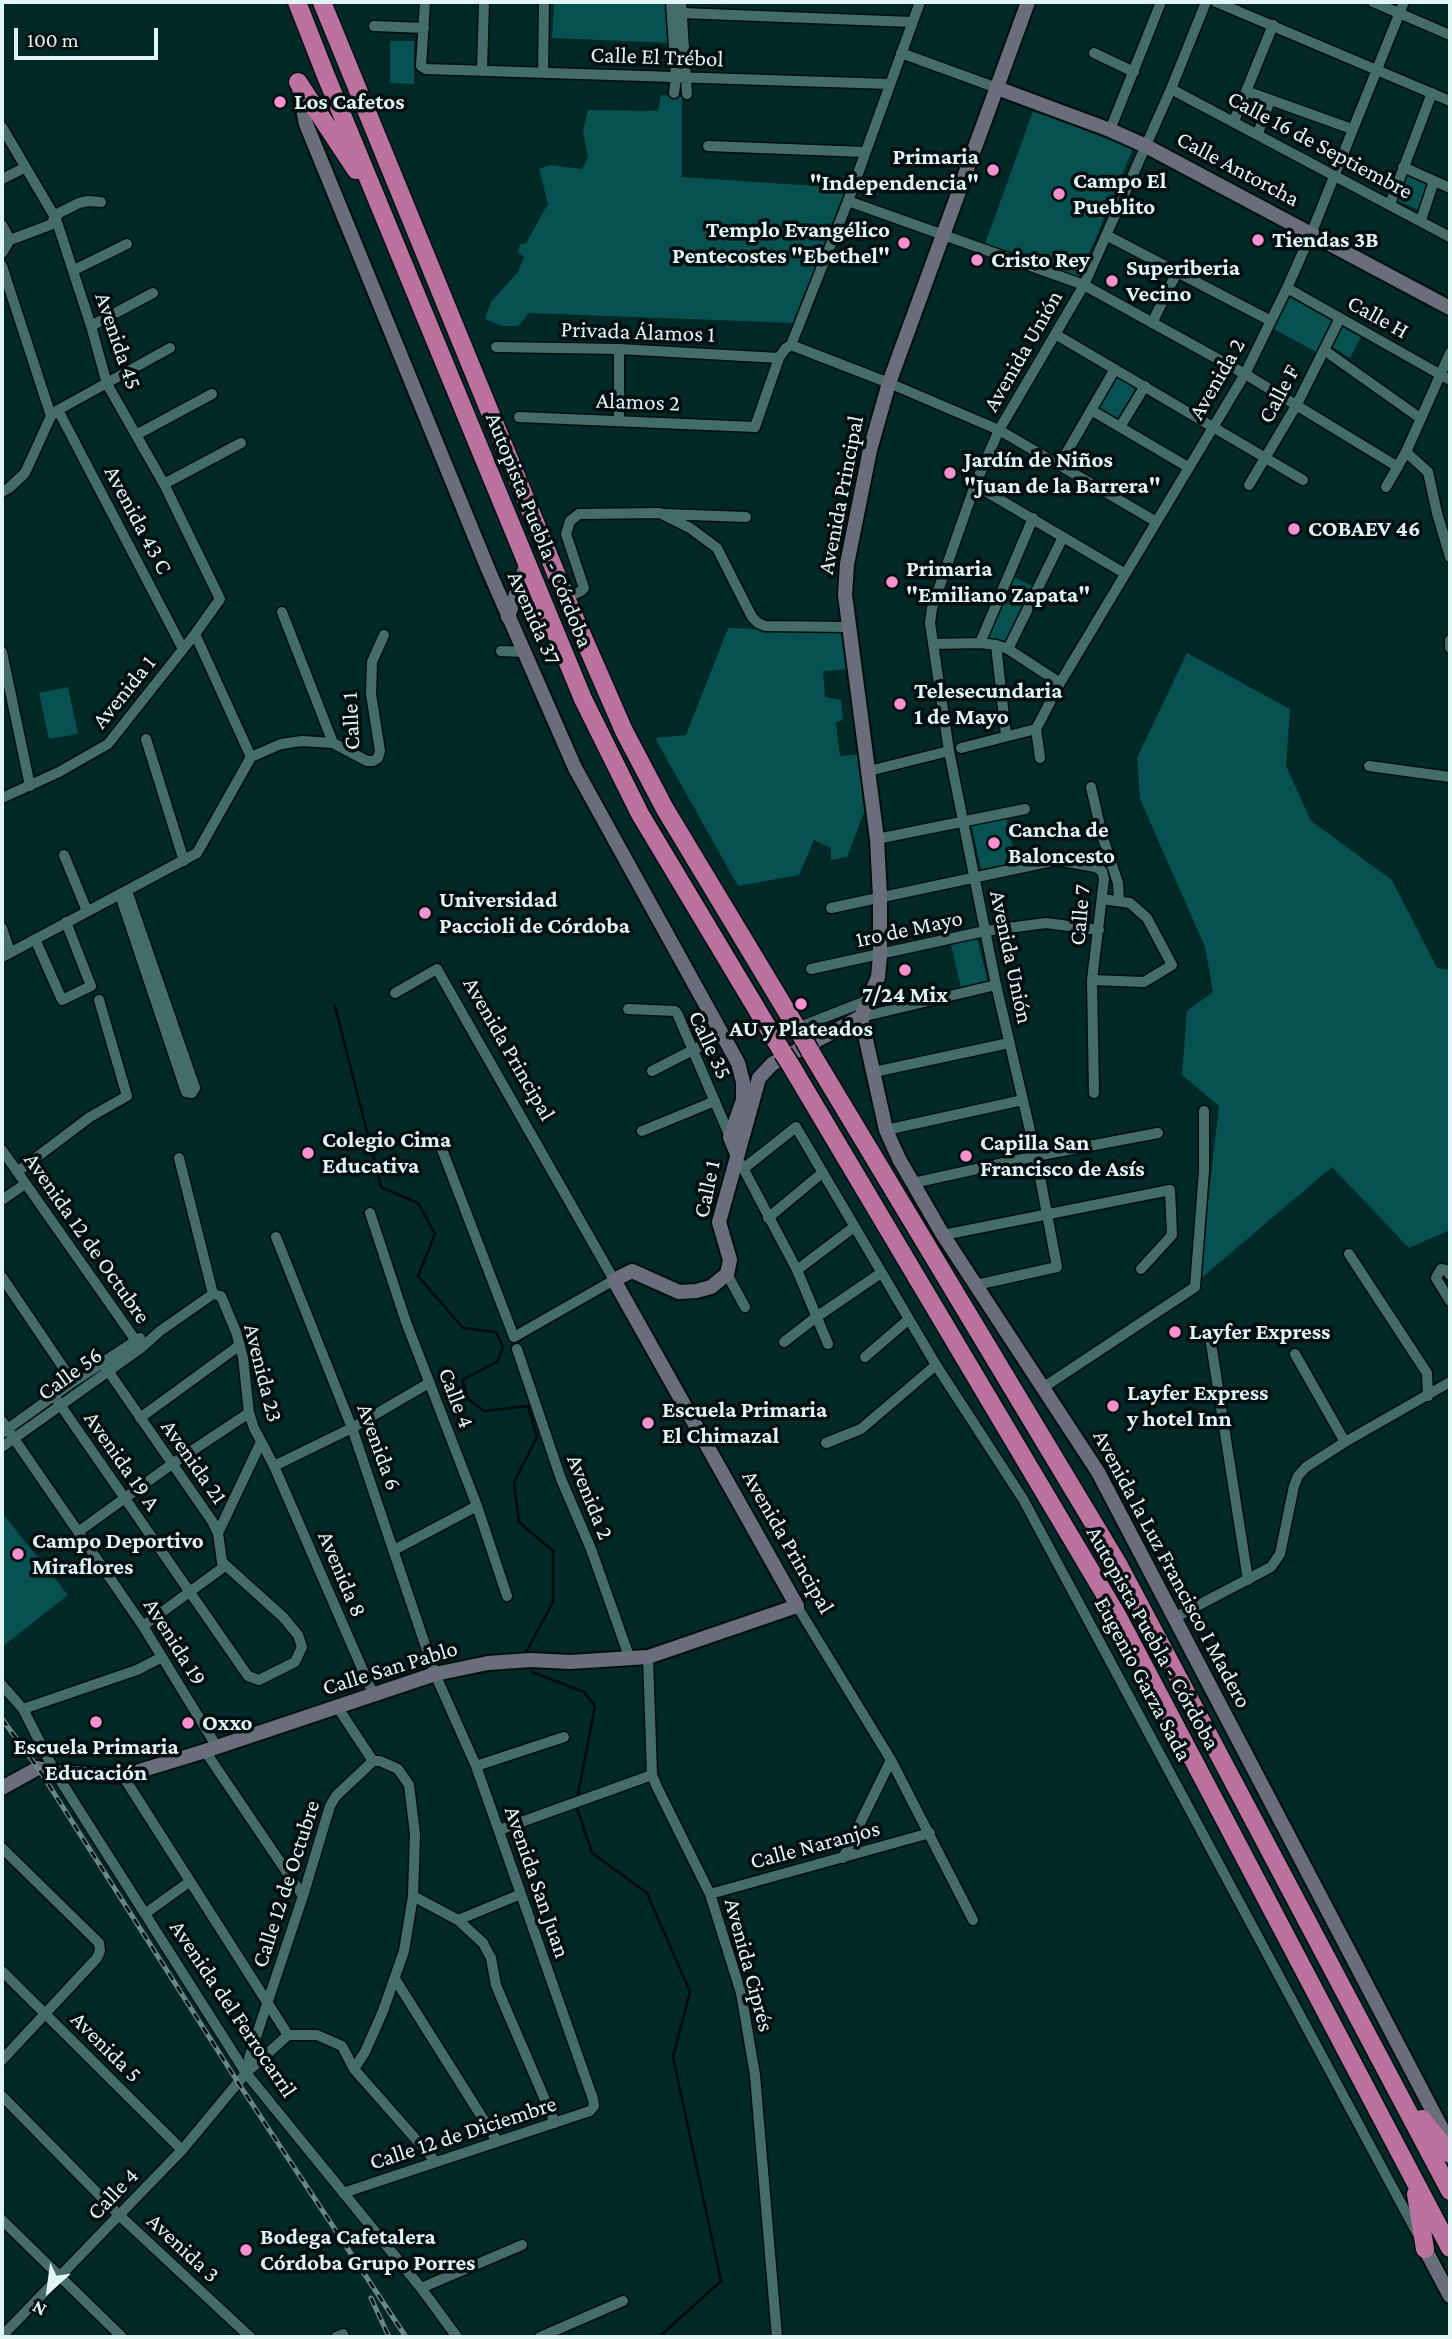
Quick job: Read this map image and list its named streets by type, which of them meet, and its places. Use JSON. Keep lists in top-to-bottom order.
{
  "streets": {
    "highway": ["Autopista Puebla - Córdoba"],
    "street": [
      "Calle El Trébol",
      "Calle 16 de Septiembre",
      "Calle Antorcha",
      "Calle H",
      "Privada Álamos 1",
      "Avenida 45",
      "Avenida Unión",
      "Avenida 2",
      "Calle F",
      "Alamos 2",
      "Avenida Principal",
      "Avenida 43 C",
      "Avenida 37",
      "Avenida 1",
      "Calle 1",
      "Calle 7",
      "1ro de Mayo",
      "Calle 35",
      "Avenida 12 de Octubre",
      "Avenida 23",
      "Calle 56",
      "Calle 4",
      "Avenida 6",
      "Avenida 19 A",
      "Avenida 21",
      "Avenida la Luz Francisco I Madero",
      "Avenida 8",
      "Avenida 19",
      "Calle San Pablo",
      "Eugenio Garza Sada",
      "Calle Naranjos",
      "Avenida San Juan",
      "Calle 12 de Octubre",
      "Avenida Ciprés",
      "Avenida del Ferrocarril",
      "Avenida 5",
      "Calle 12 de Diciembre",
      "Avenida 3"
    ]
  },
  "crossings": [
    ["Calle 16 de Septiembre", "Avenida Unión"],
    ["Calle 16 de Septiembre", "Avenida 2"],
    ["Calle Antorcha", "Avenida Unión"],
    ["Calle Antorcha", "Avenida 2"],
    ["Calle Antorcha", "Avenida Principal"],
    ["Calle H", "Avenida 2"],
    ["Calle H", "Calle F"],
    ["Privada Álamos 1", "Alamos 2"],
    ["Avenida 45", "Avenida 1"],
    ["Avenida Unión", "Calle 7"],
    ["Avenida Unión", "1ro de Mayo"],
    ["Avenida Unión", "Avenida la Luz Francisco I Madero"],
    ["Avenida 2", "Calle San Pablo"],
    ["Avenida Principal", "Calle 1"],
    ["Avenida Principal", "1ro de Mayo"],
    ["Avenida Principal", "Avenida la Luz Francisco I Madero"],
    ["Avenida Principal", "Calle San Pablo"],
    ["Avenida Principal", "Calle Naranjos"],
    ["Avenida 43 C", "Avenida 1"],
    ["Avenida 37", "Calle 35"],
    ["Calle 1", "Avenida la Luz Francisco I Madero"],
    ["Calle 7", "1ro de Mayo"],
    ["Avenida 12 de Octubre", "Calle 56"],
    ["Avenida 23", "Calle 56"],
    ["Avenida 23", "Avenida 8"],
    ["Calle 56", "Avenida 19 A"],
    ["Calle 56", "Avenida 21"],
    ["Calle 56", "Avenida 19"],
    ["Calle 4", "Calle 12 de Octubre"],
    ["Calle 4", "Avenida del Ferrocarril"],
    ["Calle 4", "Avenida 5"],
    ["Calle 4", "Avenida 3"],
    ["Avenida 6", "Calle San Pablo"],
    ["Avenida 6", "Avenida San Juan"],
    ["Avenida 19 A", "Avenida 21"],
    ["Avenida 8", "Calle San Pablo"],
    ["Avenida 19", "Calle San Pablo"],
    ["Avenida 19", "Calle 12 de Octubre"],
    ["Calle San Pablo", "Avenida San Juan"],
    ["Calle San Pablo", "Avenida Ciprés"],
    ["Calle San Pablo", "Avenida del Ferrocarril"],
    ["Calle Naranjos", "Avenida Ciprés"],
    ["Avenida San Juan", "Calle 12 de Diciembre"],
    ["Calle 12 de Octubre", "Avenida del Ferrocarril"],
    ["Avenida del Ferrocarril", "Calle 12 de Diciembre"]
  ],
  "places": [
    "Los Cafetos",
    "Primaria \"Independencia\"",
    "Campo El Pueblito",
    "Tiendas 3B",
    "Templo Evangélico Pentecostes \"Ebethel\"",
    "Cristo Rey",
    "Superiberia Vecino",
    "Jardín de Niños \"Juan de la Barrera\"",
    "COBAEV 46",
    "Primaria \"Emiliano Zapata\"",
    "Telesecundaria 1 de Mayo",
    "Cancha de Baloncesto",
    "Universidad Paccioli de Córdoba",
    "7/24 Mix",
    "AU y Plateados",
    "Colegio Cima Educativa",
    "Capilla San Francisco de Asís",
    "Layfer Express",
    "Layfer Express y hotel Inn",
    "Escuela Primaria El Chimazal",
    "Campo Deportivo Miraflores",
    "Escuela Primaria Educación",
    "Oxxo",
    "Bodega Cafetalera Córdoba Grupo Porres"
  ],
  "scale_bar": "100 m",
  "north": "bottom left"
}
